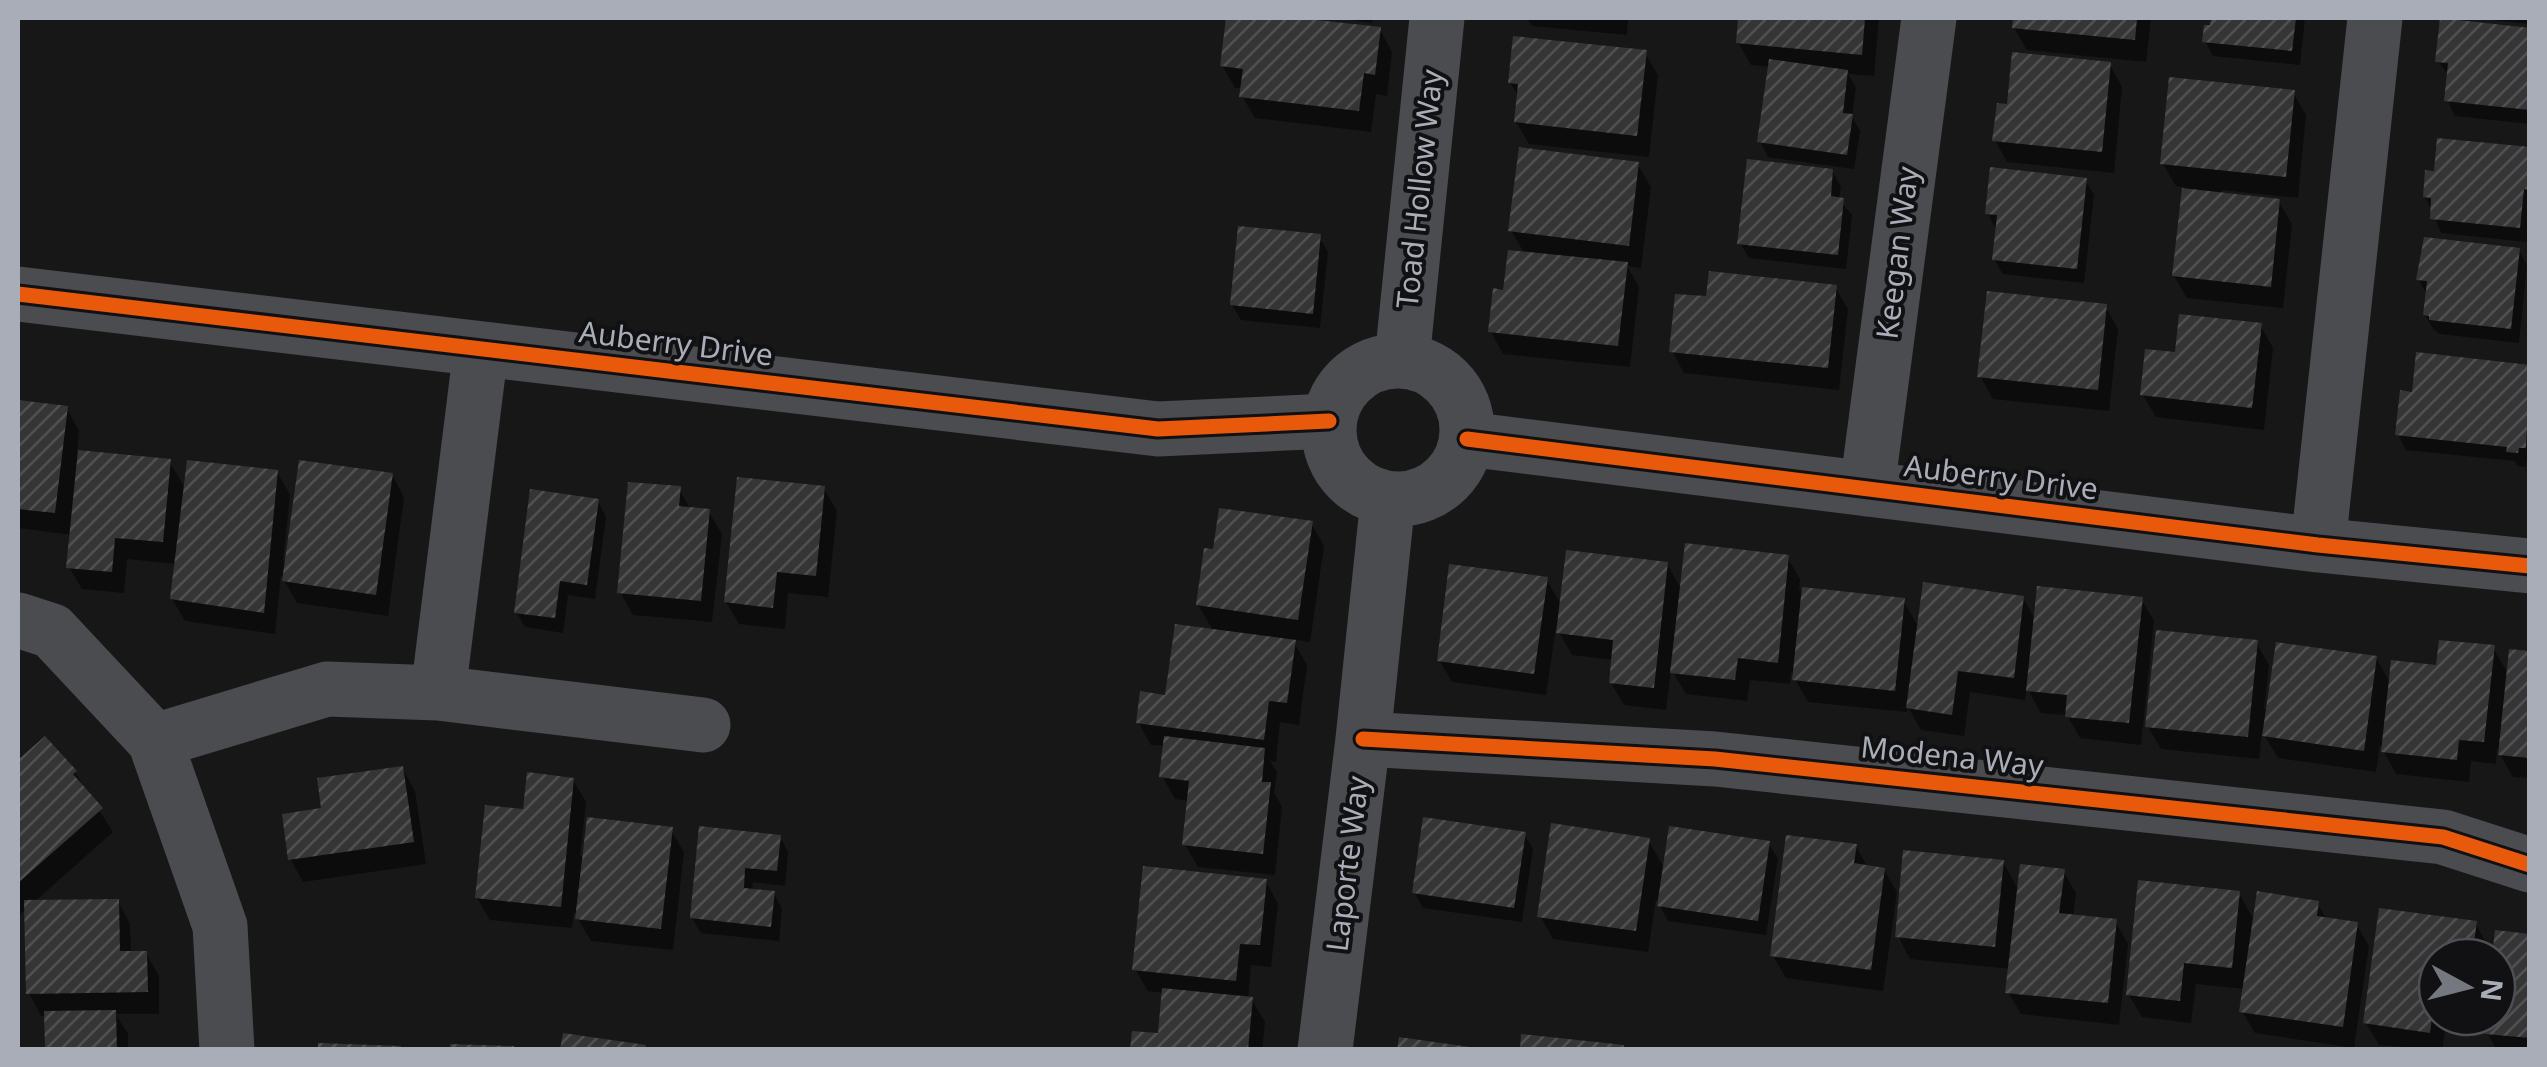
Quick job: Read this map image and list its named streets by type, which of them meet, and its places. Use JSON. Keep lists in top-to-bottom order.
{
  "streets": {
    "street": [
      "Toad Hollow Way",
      "Keegan Way",
      "Auberry Drive",
      "Modena Way",
      "Laporte Way"
    ]
  },
  "crossings": [
    ["Toad Hollow Way", "Auberry Drive"],
    ["Toad Hollow Way", "Laporte Way"],
    ["Keegan Way", "Auberry Drive"],
    ["Auberry Drive", "Laporte Way"],
    ["Modena Way", "Laporte Way"]
  ],
  "north": "right"
}
